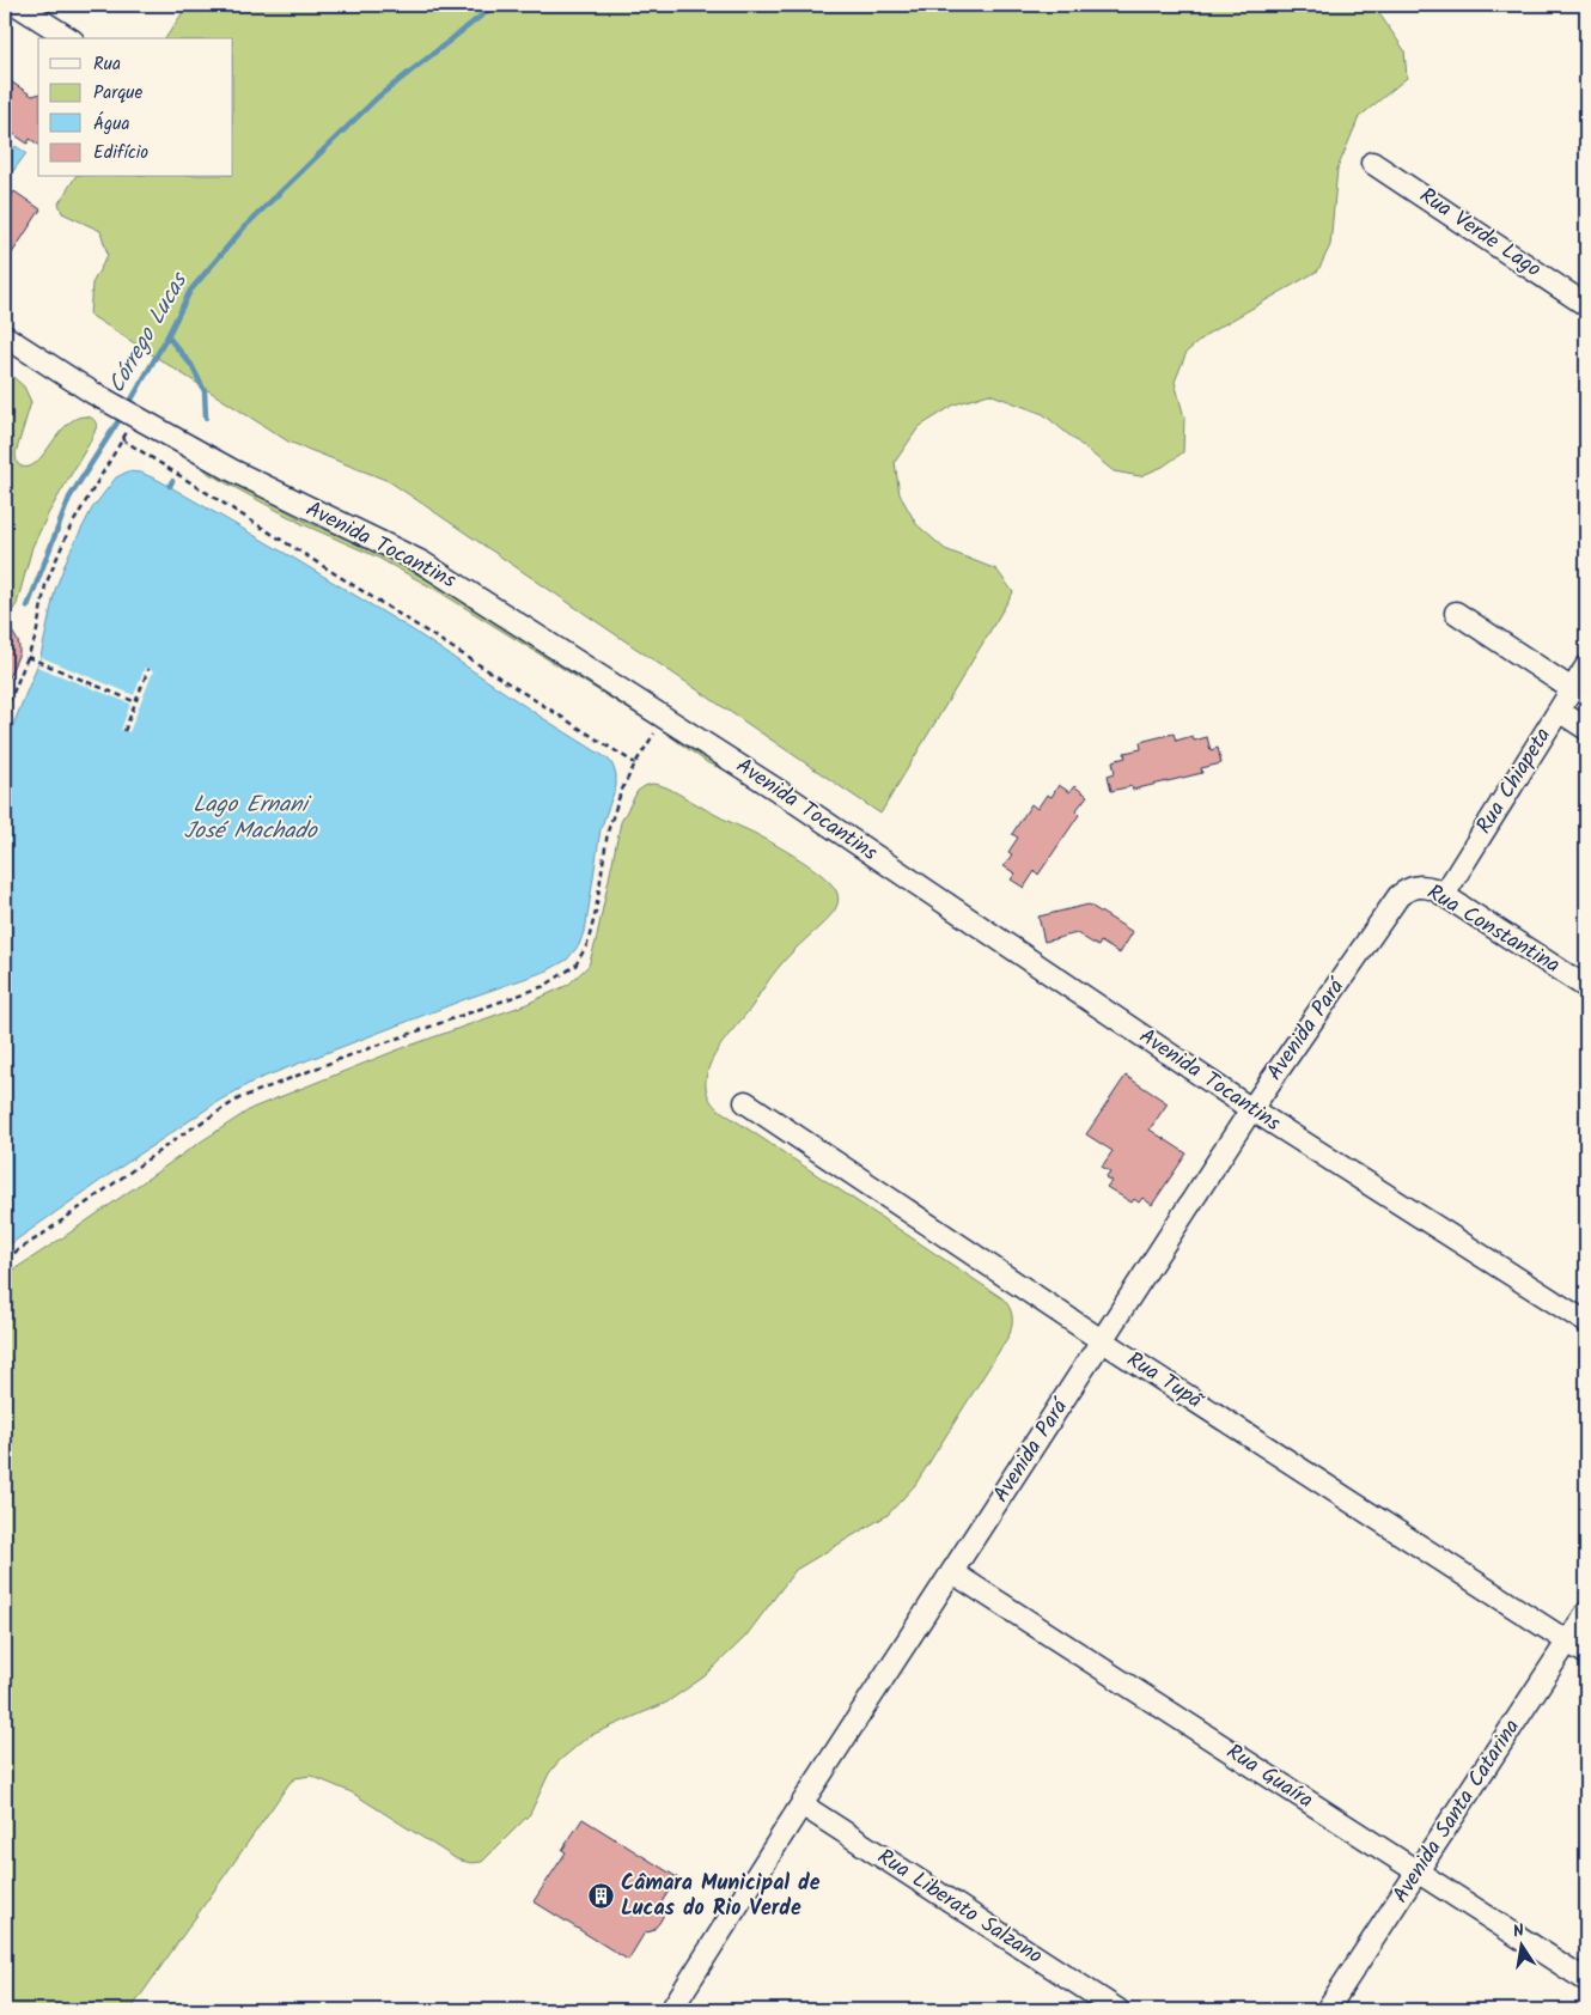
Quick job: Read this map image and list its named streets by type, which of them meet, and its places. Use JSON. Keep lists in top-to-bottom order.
{
  "streets": {
    "street": [
      "Rua Verde Lago",
      "Avenida Tocantins",
      "Rua Chiapeta",
      "Rua Constantina",
      "Avenida Pará",
      "Rua Tupã",
      "Rua Guaíra",
      "Avenida Santa Catarina",
      "Rua Liberato Salzano"
    ]
  },
  "crossings": [
    ["Avenida Tocantins", "Avenida Pará"],
    ["Rua Chiapeta", "Rua Constantina"],
    ["Rua Constantina", "Avenida Pará"],
    ["Avenida Pará", "Rua Tupã"],
    ["Avenida Pará", "Rua Guaíra"],
    ["Avenida Pará", "Rua Liberato Salzano"],
    ["Rua Tupã", "Avenida Santa Catarina"],
    ["Rua Guaíra", "Avenida Santa Catarina"]
  ],
  "water": ["Córrego Lucas", "Lago Ernani José Machado"],
  "places": {
    "building": ["Câmara Municipal de Lucas do Rio Verde"]
  },
  "legend": [
    "Rua",
    "Parque",
    "Água",
    "Edifício"
  ],
  "north": "top"
}
